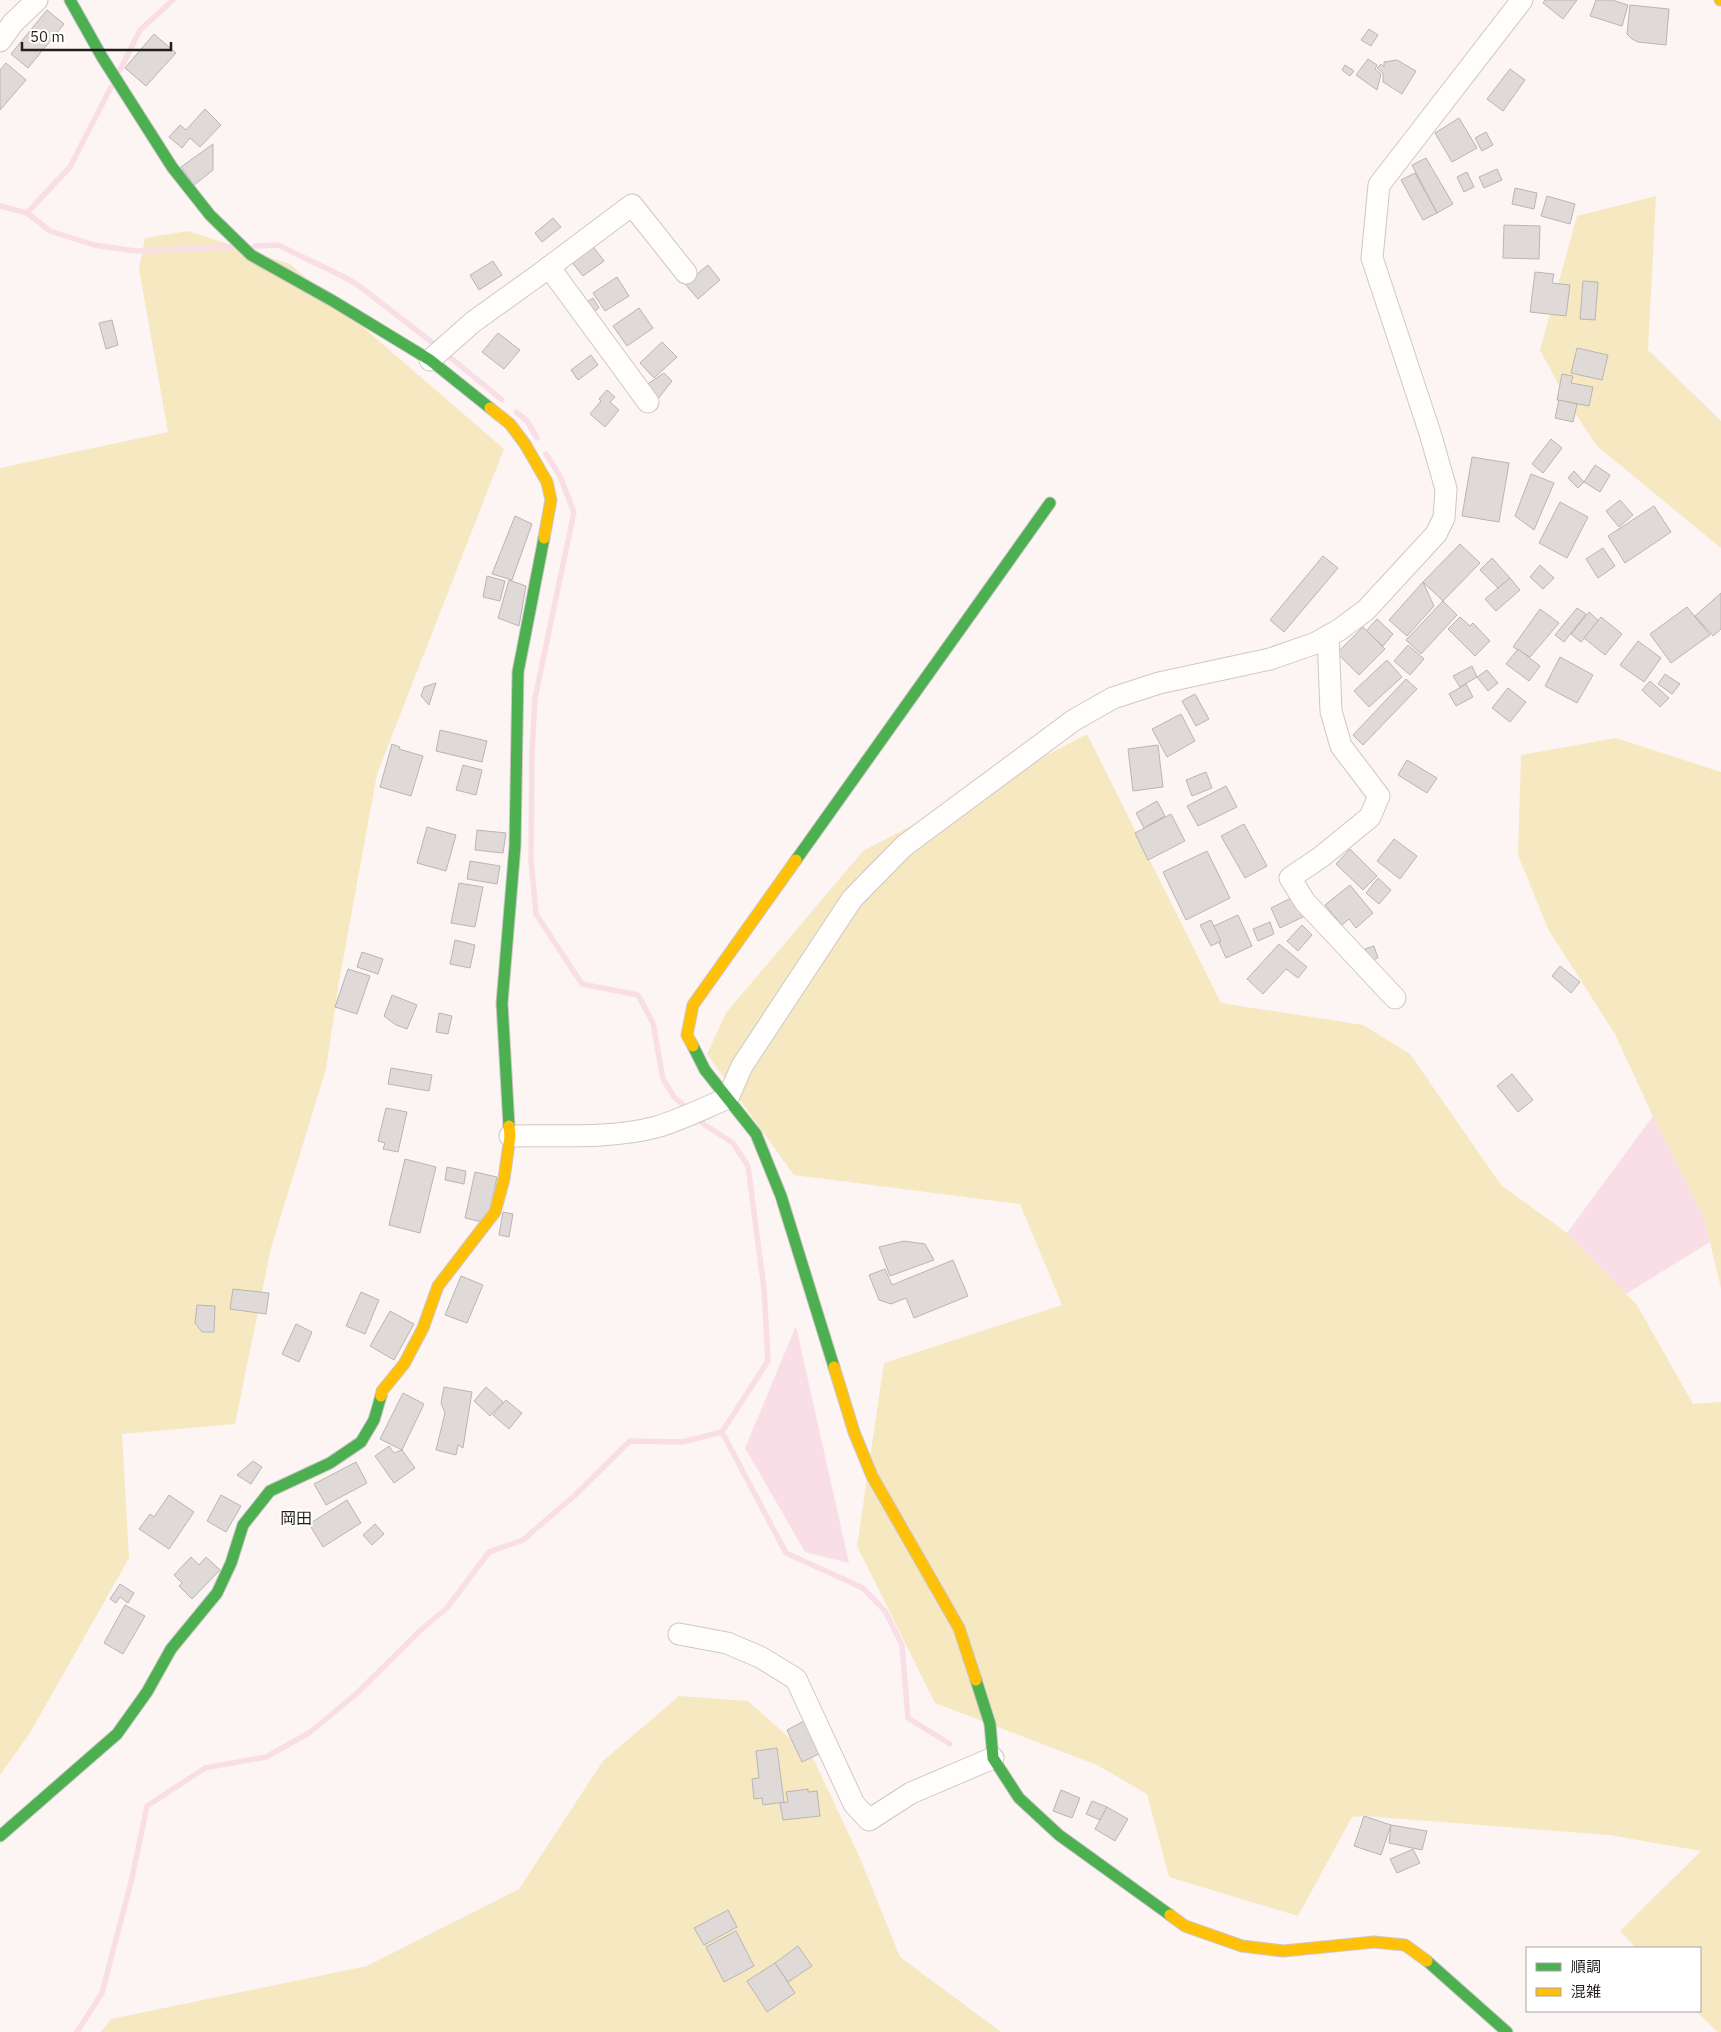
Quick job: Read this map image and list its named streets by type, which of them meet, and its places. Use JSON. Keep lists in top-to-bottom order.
{
  "districts": ["岡田"],
  "legend": ["順調", "混雑"],
  "scale_bar": "50 m"
}
